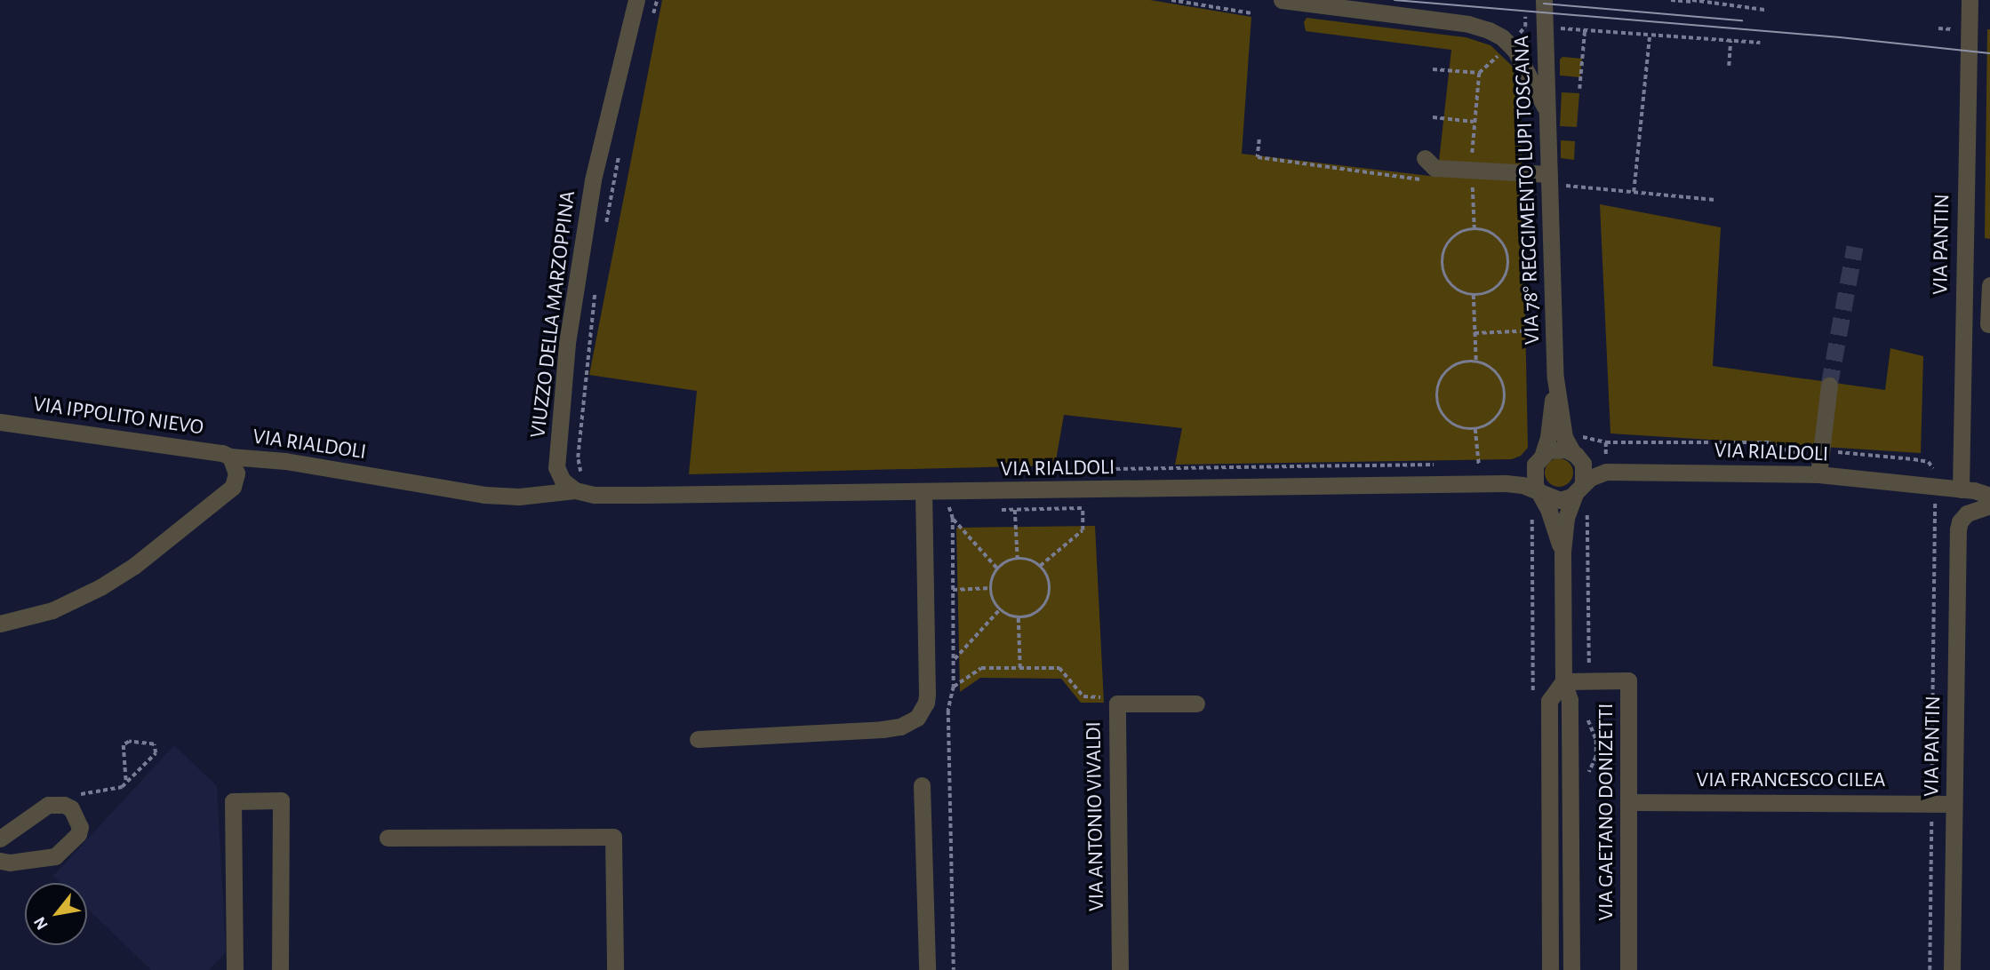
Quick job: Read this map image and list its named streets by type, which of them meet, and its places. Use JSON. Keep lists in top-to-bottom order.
{
  "streets": {
    "street": [
      "VIA 78° REGGIMENTO LUPI TOSCANA",
      "VIA PANTIN",
      "VIUZZO DELLA MARZOPPINA",
      "VIA IPPOLITO NIEVO",
      "VIA RIALDOLI",
      "VIA FRANCESCO CILEA",
      "VIA GAETANO DONIZETTI",
      "VIA ANTONIO VIVALDI"
    ]
  },
  "crossings": [
    ["VIA 78° REGGIMENTO LUPI TOSCANA", "VIA RIALDOLI"],
    ["VIA 78° REGGIMENTO LUPI TOSCANA", "VIA GAETANO DONIZETTI"],
    ["VIA PANTIN", "VIA RIALDOLI"],
    ["VIA PANTIN", "VIA FRANCESCO CILEA"],
    ["VIUZZO DELLA MARZOPPINA", "VIA RIALDOLI"],
    ["VIA IPPOLITO NIEVO", "VIA RIALDOLI"],
    ["VIA RIALDOLI", "VIA GAETANO DONIZETTI"],
    ["VIA FRANCESCO CILEA", "VIA GAETANO DONIZETTI"]
  ],
  "north": "bottom left"
}
